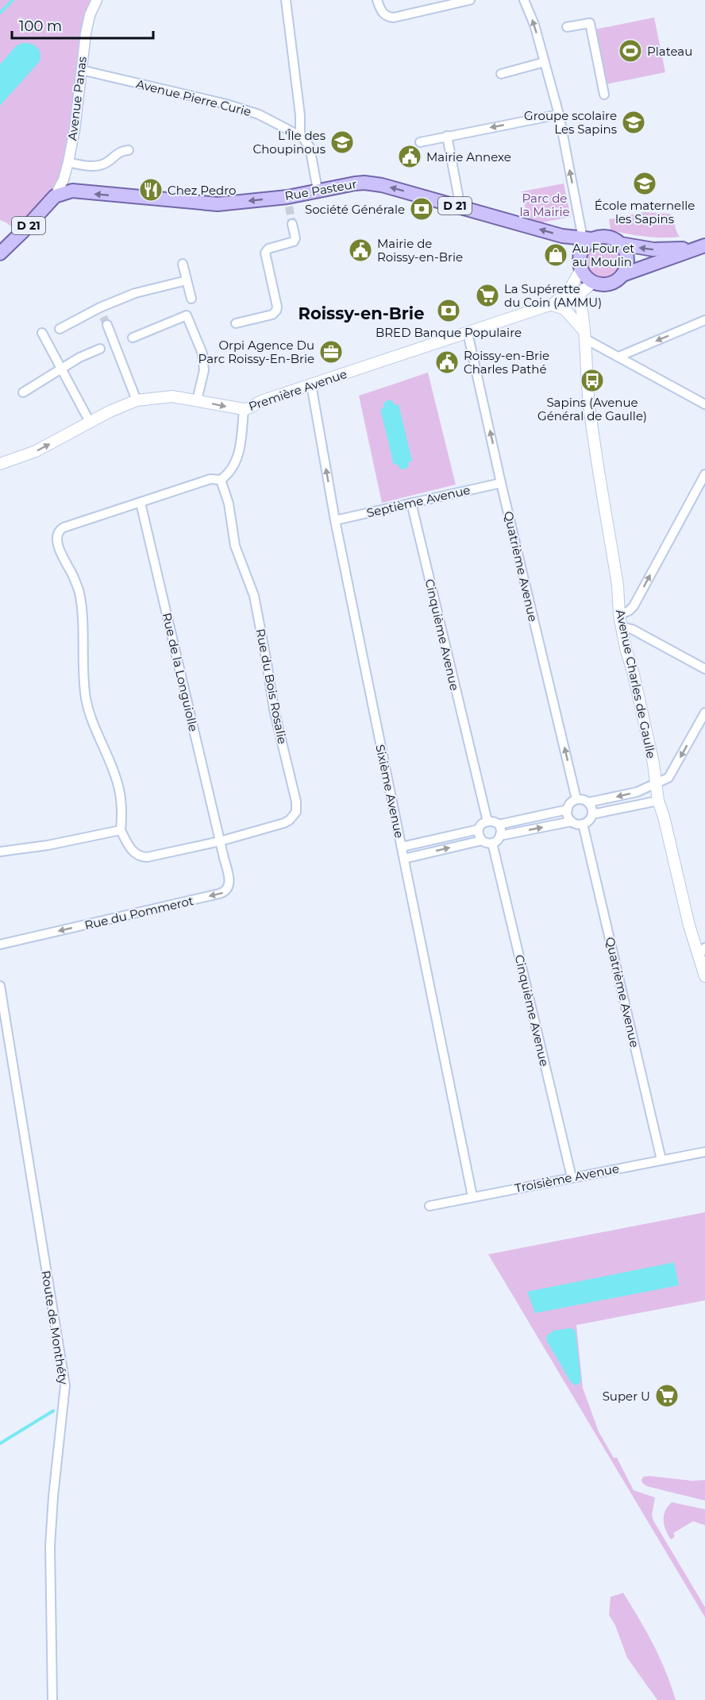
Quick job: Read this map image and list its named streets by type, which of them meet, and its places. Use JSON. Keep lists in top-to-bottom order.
{
  "streets": {
    "main road": [
      "Rue Pasteur",
      "D 21",
      "Première Avenue",
      "Avenue Charles de Gaulle"
    ],
    "street": [
      "Avenue Pierre Curie",
      "Avenue Panas",
      "Septième Avenue",
      "Quatrième Avenue",
      "Cinquième Avenue",
      "Rue de la Longuiolle",
      "Rue du Bois Rosalie",
      "Sixième Avenue",
      "Rue du Pommerot",
      "Troisième Avenue",
      "Route de Monthéty"
    ]
  },
  "crossings": [
    ["Avenue Pierre Curie", "Avenue Panas"],
    ["Avenue Panas", "Rue Pasteur"],
    ["Avenue Panas", "D 21"],
    ["Rue Pasteur", "D 21"],
    ["Première Avenue", "Quatrième Avenue"],
    ["Première Avenue", "Sixième Avenue"],
    ["Septième Avenue", "Quatrième Avenue"],
    ["Septième Avenue", "Cinquième Avenue"],
    ["Septième Avenue", "Sixième Avenue"],
    ["Quatrième Avenue", "Troisième Avenue"],
    ["Cinquième Avenue", "Troisième Avenue"],
    ["Rue de la Longuiolle", "Rue du Bois Rosalie"],
    ["Rue de la Longuiolle", "Rue du Pommerot"],
    ["Rue du Bois Rosalie", "Rue du Pommerot"],
    ["Sixième Avenue", "Troisième Avenue"]
  ],
  "one_way": ["Rue Pasteur", "Quatrième Avenue", "Rue du Pommerot"],
  "districts": ["Roissy-en-Brie"],
  "parks": ["Parc de la Mairie"],
  "places": {
    "sports": ["Plateau"],
    "school or university": ["Groupe scolaire Les Sapins", "L'Île des Choupinous", "École maternelle les Sapins"],
    "public building": ["Mairie Annexe", "Mairie de Roissy-en-Brie", "Roissy-en-Brie Charles Pathé"],
    "restaurant": ["Chez Pedro"],
    "bank": ["Société Générale", "BRED Banque Populaire"],
    "shop": ["Au Four et au Moulin"],
    "supermarket": ["La Supérette du Coin (AMMU)", "Super U"],
    "office": ["Orpi Agence Du Parc Roissy-En-Brie"],
    "bus stop": ["Sapins (Avenue Général de Gaulle)"]
  },
  "scale_bar": "100 m"
}
